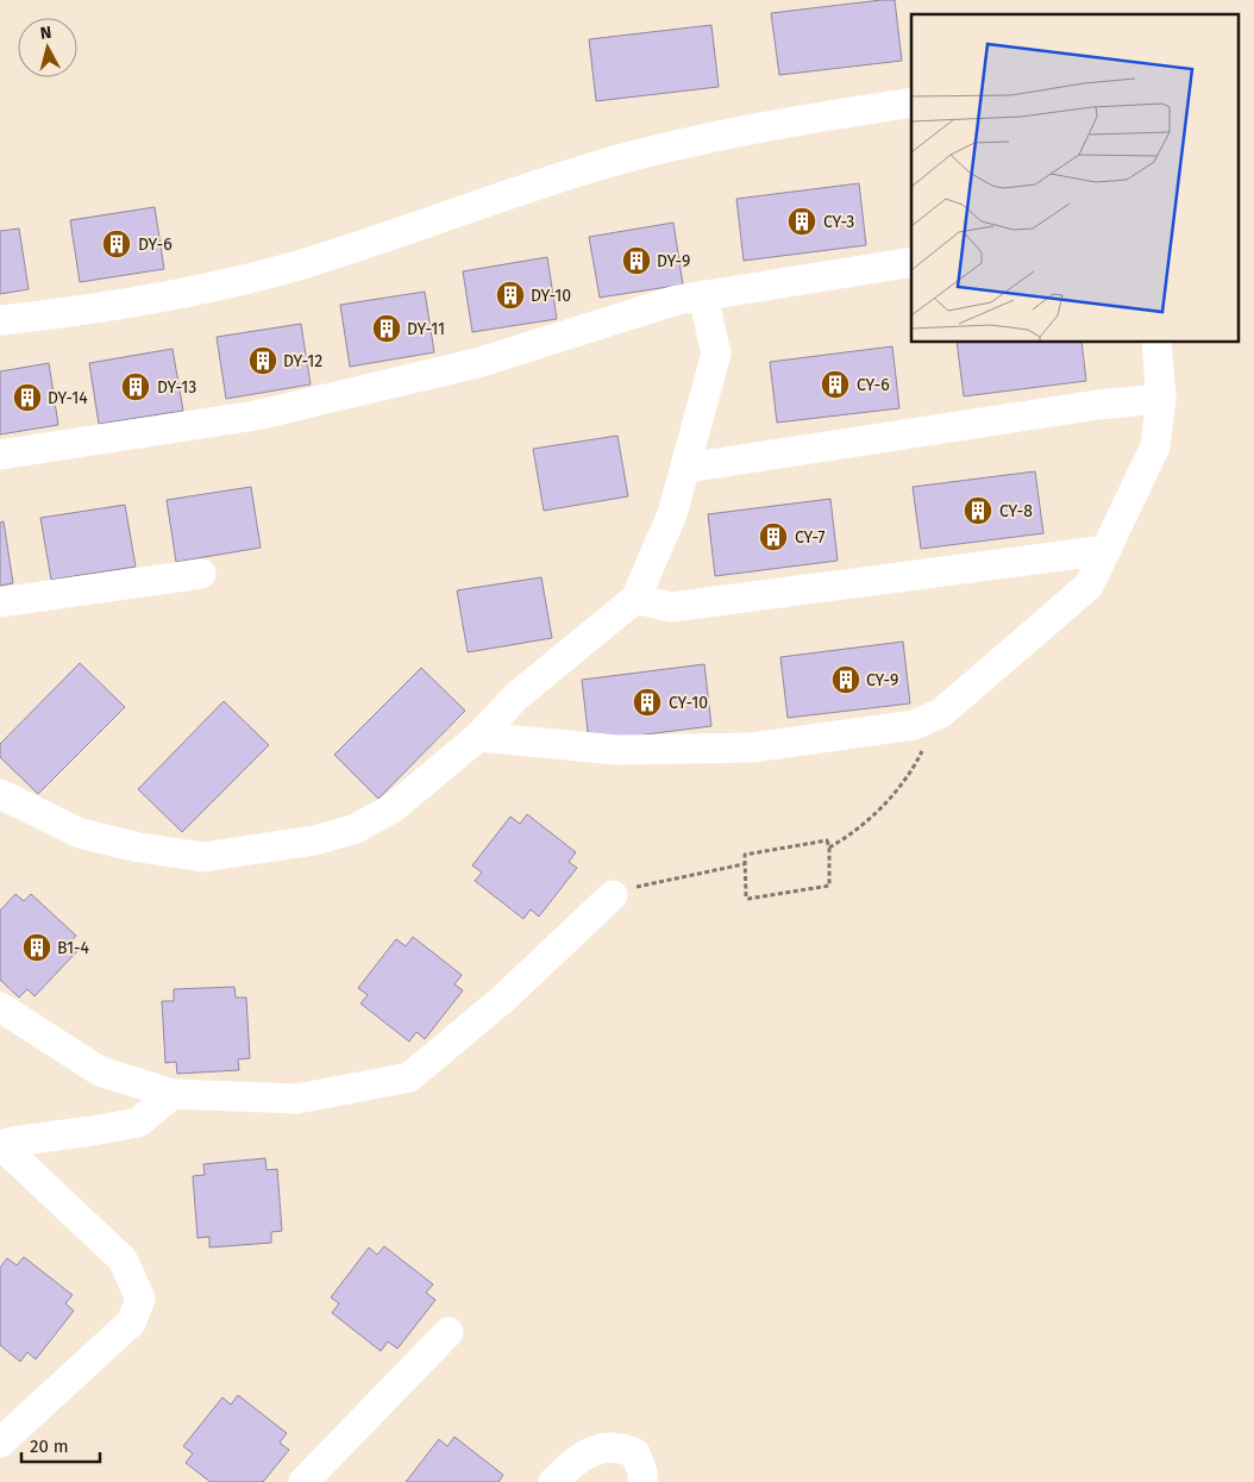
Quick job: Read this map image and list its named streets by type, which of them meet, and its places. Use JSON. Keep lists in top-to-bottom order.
{
  "places": {
    "building": [
      "CY-3",
      "DY-6",
      "DY-9",
      "DY-10",
      "DY-11",
      "DY-12",
      "CY-6",
      "DY-13",
      "DY-14",
      "CY-8",
      "CY-7",
      "CY-9",
      "CY-10",
      "B1-4"
    ]
  },
  "scale_bar": "20 m",
  "north": "top"
}
